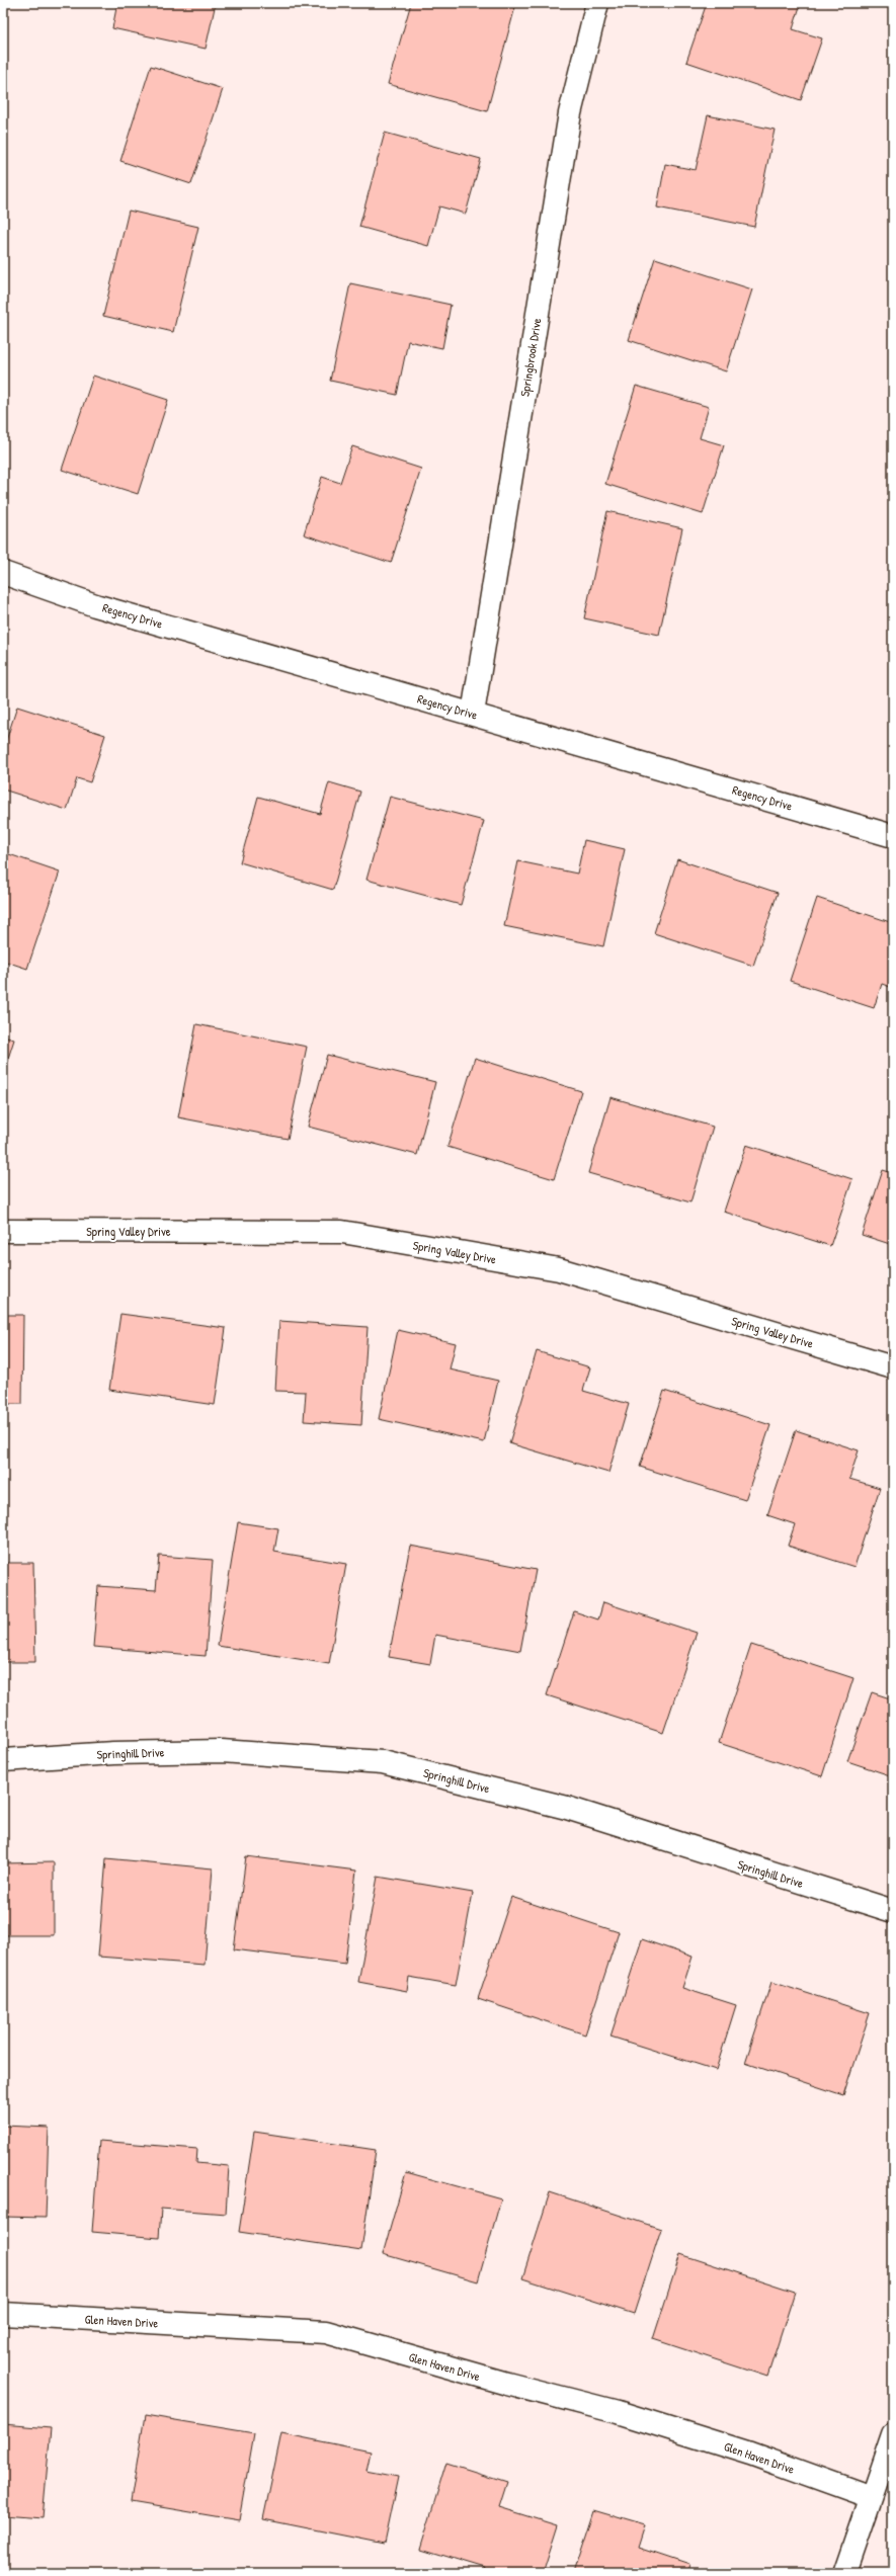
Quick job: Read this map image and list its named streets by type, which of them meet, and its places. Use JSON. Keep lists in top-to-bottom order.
{
  "streets": {
    "street": [
      "Springbrook Drive",
      "Regency Drive",
      "Spring Valley Drive",
      "Springhill Drive",
      "Glen Haven Drive"
    ]
  },
  "crossings": [
    ["Springbrook Drive", "Regency Drive"]
  ]
}
